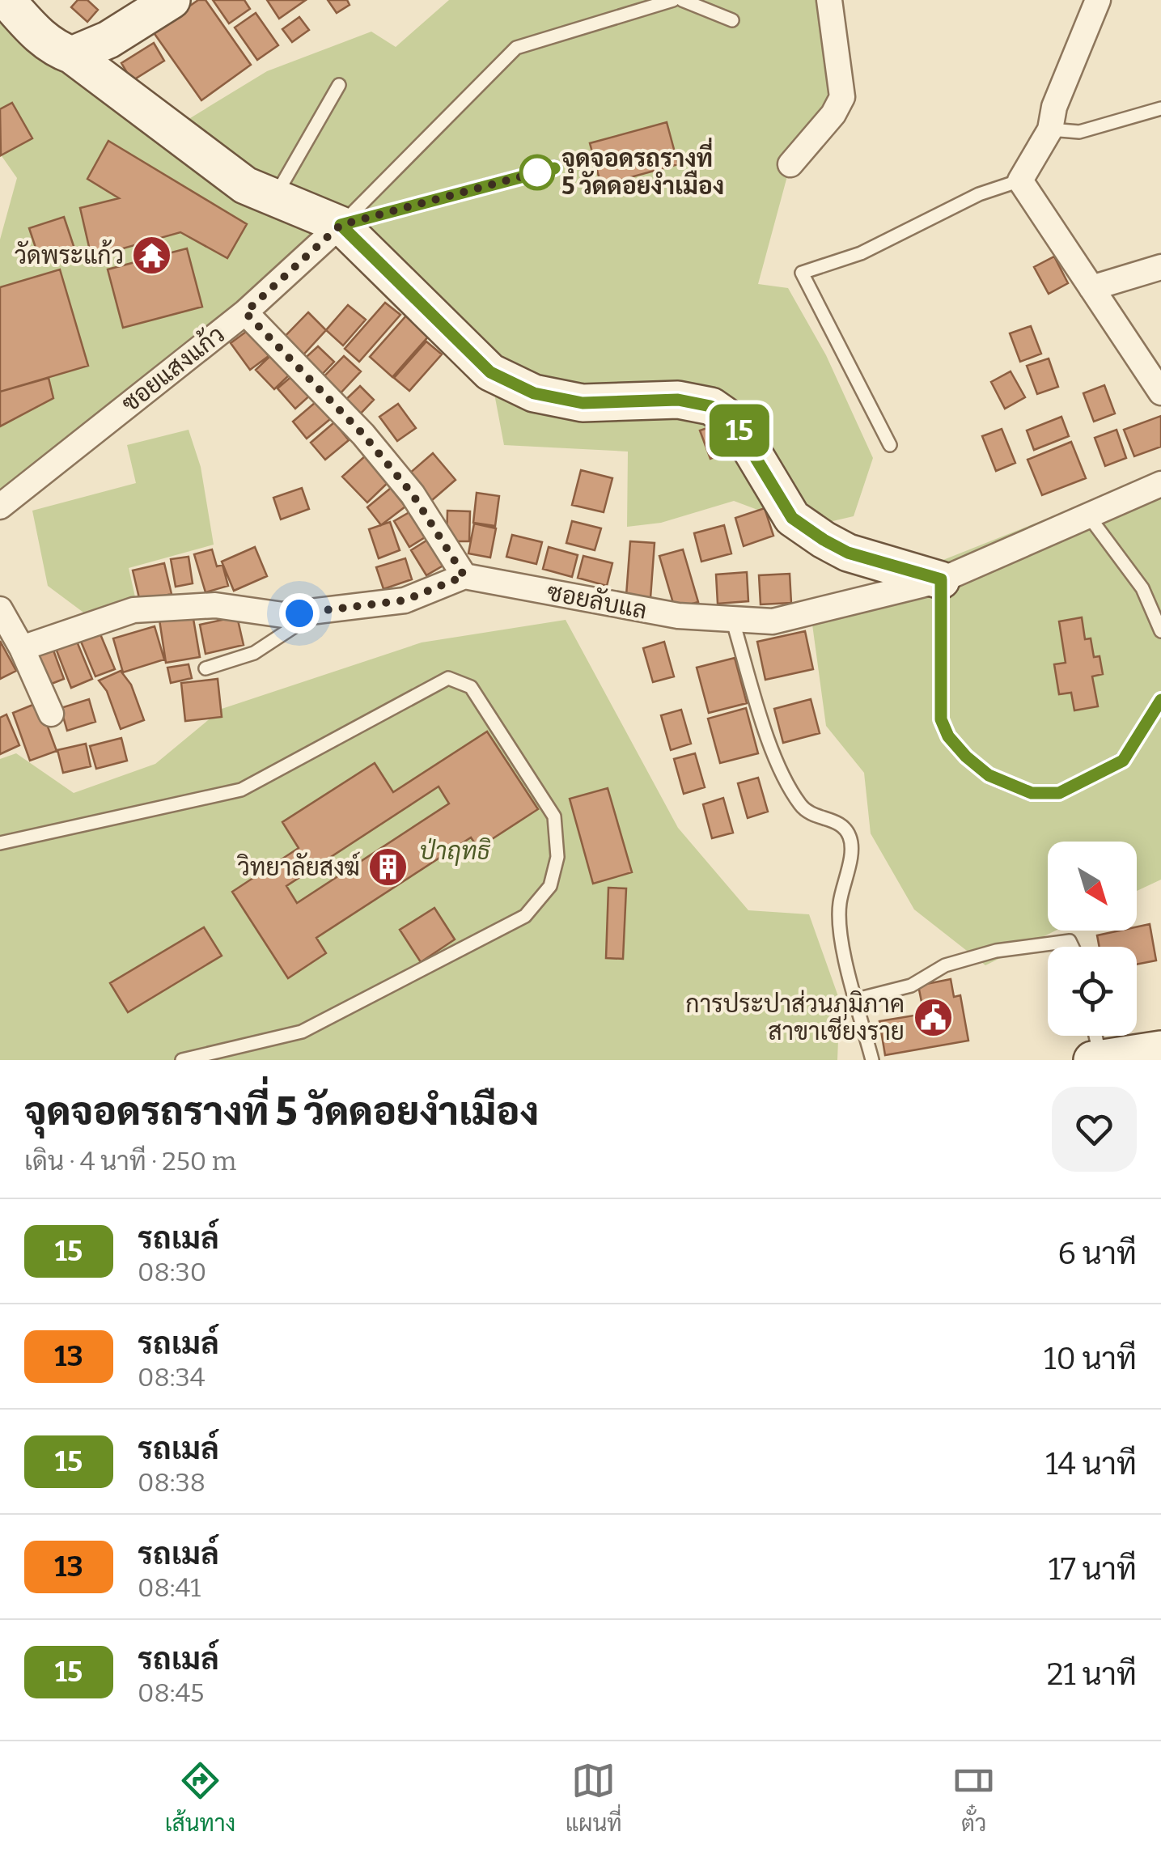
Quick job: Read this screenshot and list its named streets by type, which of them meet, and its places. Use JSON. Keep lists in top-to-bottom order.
{
  "streets": {
    "street": ["ซอยแสงแก้ว", "ซอยลับแล"]
  },
  "parks": ["ป่าฤทธิ"],
  "places": {
    "other": ["จุดจอดรถรางที่ 5 วัดดอยงำเมือง"],
    "temple": ["วัดพระแก้ว"],
    "building": ["วิทยาลัยสงฆ์"],
    "public building": ["การประปาส่วนภูมิภาค สาขาเชียงราย"]
  },
  "lines": ["bus line 15"],
  "north": "bottom right",
  "page": {
    "on_map": "15",
    "heading": ["จุดจอดรถรางที่ 5 วัดดอยงำเมือง", "เดิน · 4 นาที · 250 m"],
    "list": [
      {
        "mark": "15",
        "name": "รถเมล์",
        "note": "08:30",
        "value": "6 นาที"
      },
      {
        "mark": "13",
        "name": "รถเมล์",
        "note": "08:34",
        "value": "10 นาที"
      },
      {
        "mark": "15",
        "name": "รถเมล์",
        "note": "08:38",
        "value": "14 นาที"
      },
      {
        "mark": "13",
        "name": "รถเมล์",
        "note": "08:41",
        "value": "17 นาที"
      },
      {
        "mark": "15",
        "name": "รถเมล์",
        "note": "08:45",
        "value": "21 นาที"
      }
    ],
    "tabs": ["เส้นทาง", "แผนที่", "ตั๋ว"]
  }
}
